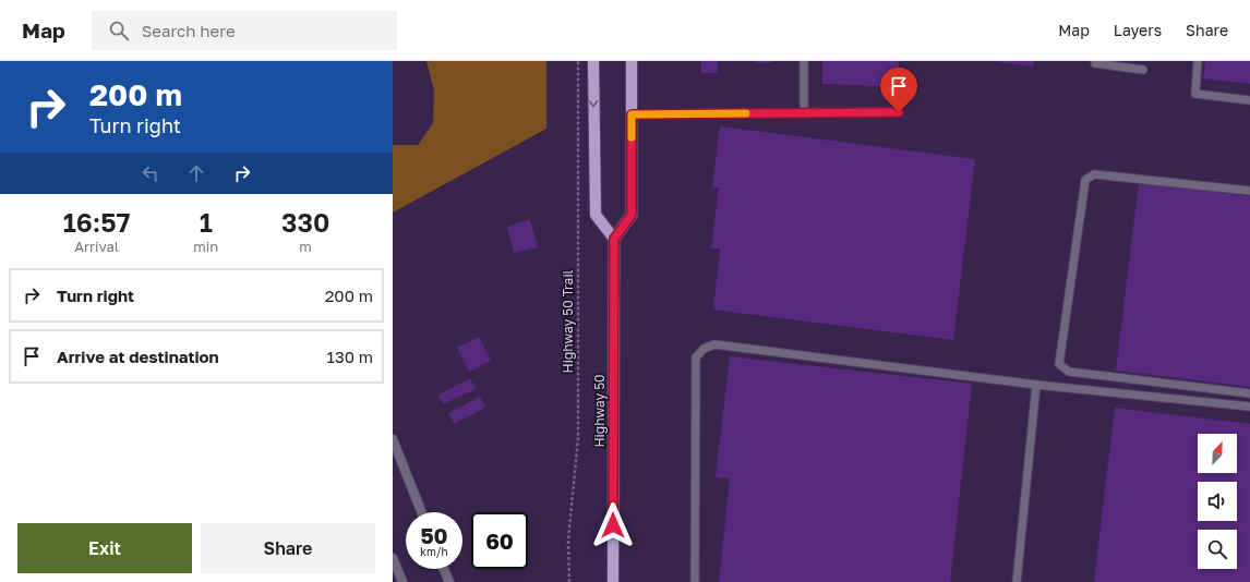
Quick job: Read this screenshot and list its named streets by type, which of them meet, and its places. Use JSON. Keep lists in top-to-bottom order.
{
  "streets": {
    "main road": ["Highway 50"],
    "path": ["Highway 50 Trail"]
  },
  "north": "top right",
  "page": {
    "header": "Map",
    "search": "Search here",
    "nav": ["Map", "Layers", "Share"],
    "turn": ["200 m", "Turn right"],
    "eta": [
      "16:57",
      "Arrival",
      "1",
      "min",
      "330",
      "m"
    ],
    "list": [
      {
        "name": "Turn right",
        "value": "200 m"
      },
      {
        "name": "Arrive at destination",
        "value": "130 m"
      }
    ],
    "speed": "50 km/h",
    "limit": "60",
    "buttons": ["Exit", "Share"]
  }
}
